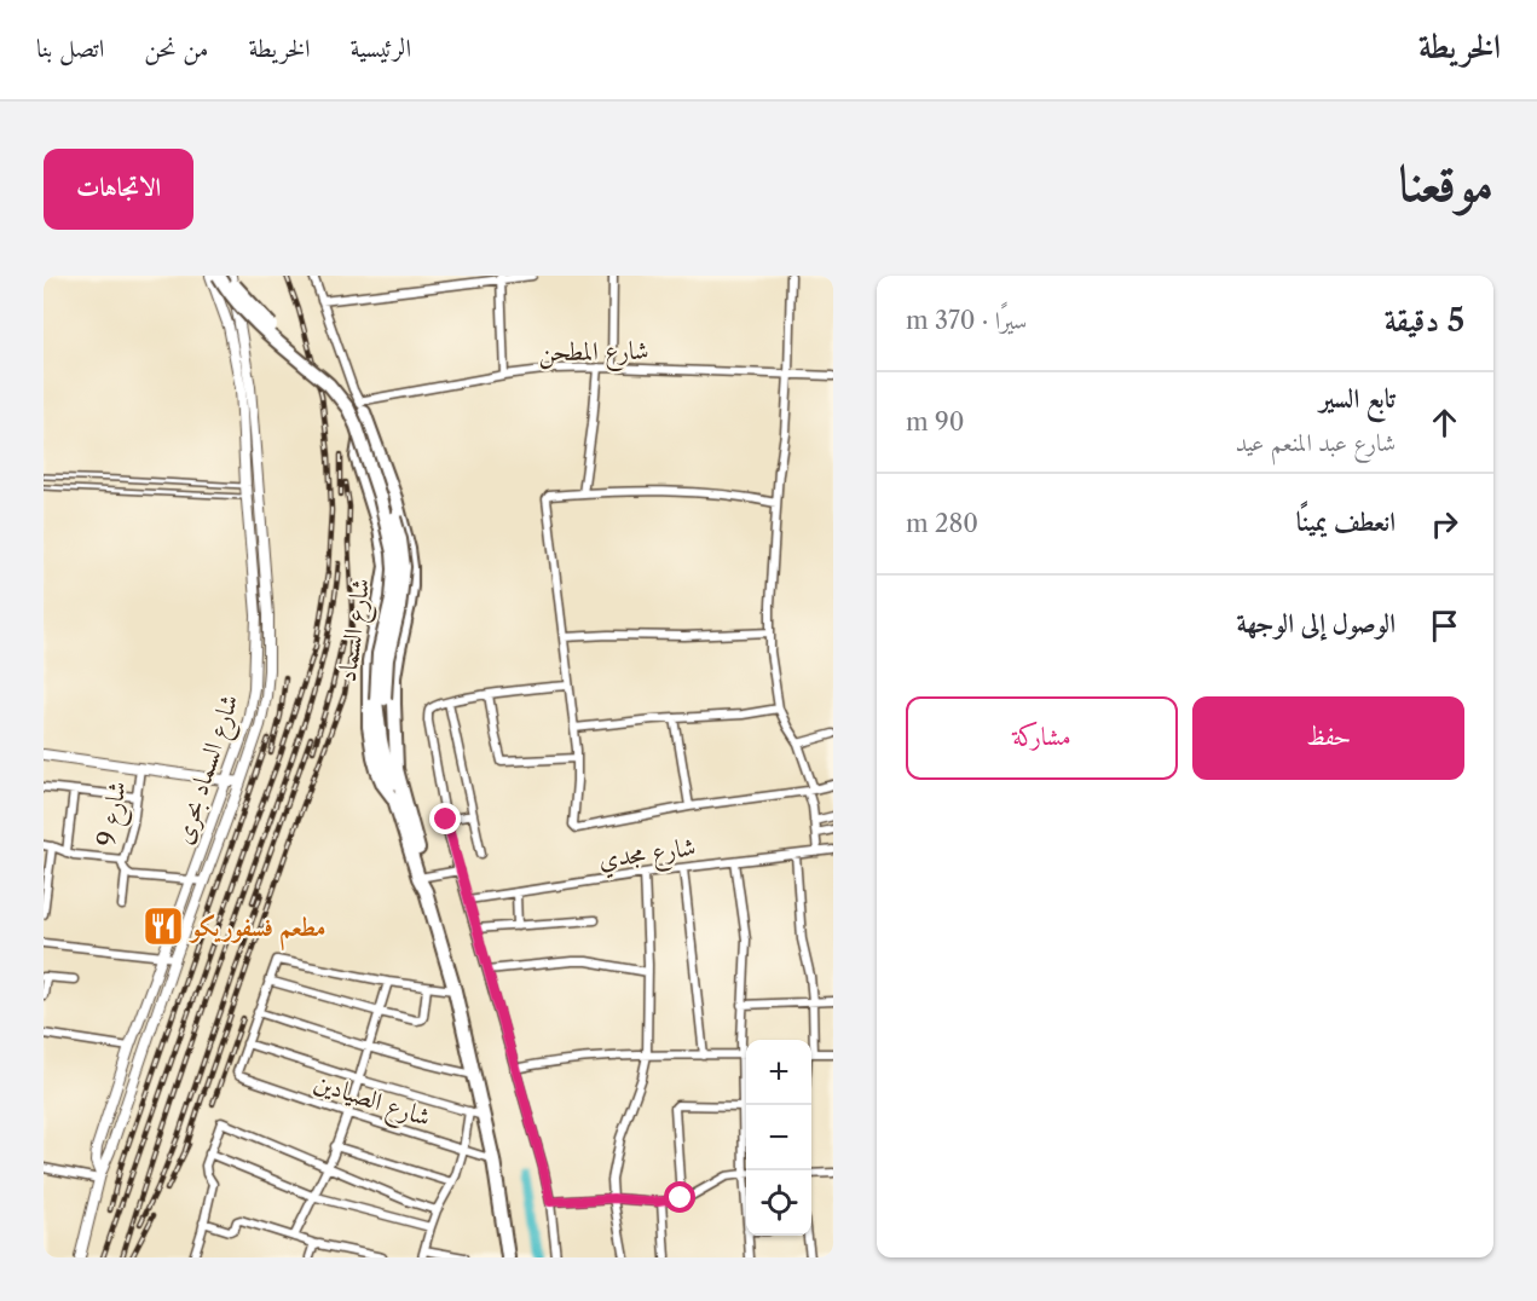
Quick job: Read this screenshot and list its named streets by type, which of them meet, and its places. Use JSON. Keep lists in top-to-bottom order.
{
  "streets": {
    "highway": ["شارع السماد"],
    "street": [
      "شارع المطحن",
      "شارع السماد بحرى",
      "شارع 9",
      "شارع مجدي",
      "شارع الصيادين"
    ]
  },
  "crossings": [
    ["شارع المطحن", "شارع السماد"],
    ["شارع السماد", "شارع الصيادين"],
    ["شارع السماد بحرى", "شارع 9"]
  ],
  "places": {
    "restaurant": ["مطعم فسفوريكو"]
  },
  "page": {
    "header": "الخريطة",
    "nav": [
      "الرئيسية",
      "الخريطة",
      "من نحن",
      "اتصل بنا"
    ],
    "title": "موقعنا",
    "buttons": [
      "الاتجاهات",
      ["حفظ", "مشاركة"]
    ],
    "heading": ["5 دقيقة", "سيرًا · 370 m"],
    "list": [
      ["تابع السير", "شارع عبد المنعم عيد", "90 m"],
      ["انعطف يمينًا", "280 m"],
      "الوصول إلى الوجهة"
    ],
    "map_buttons": ["+", "−"]
  }
}
